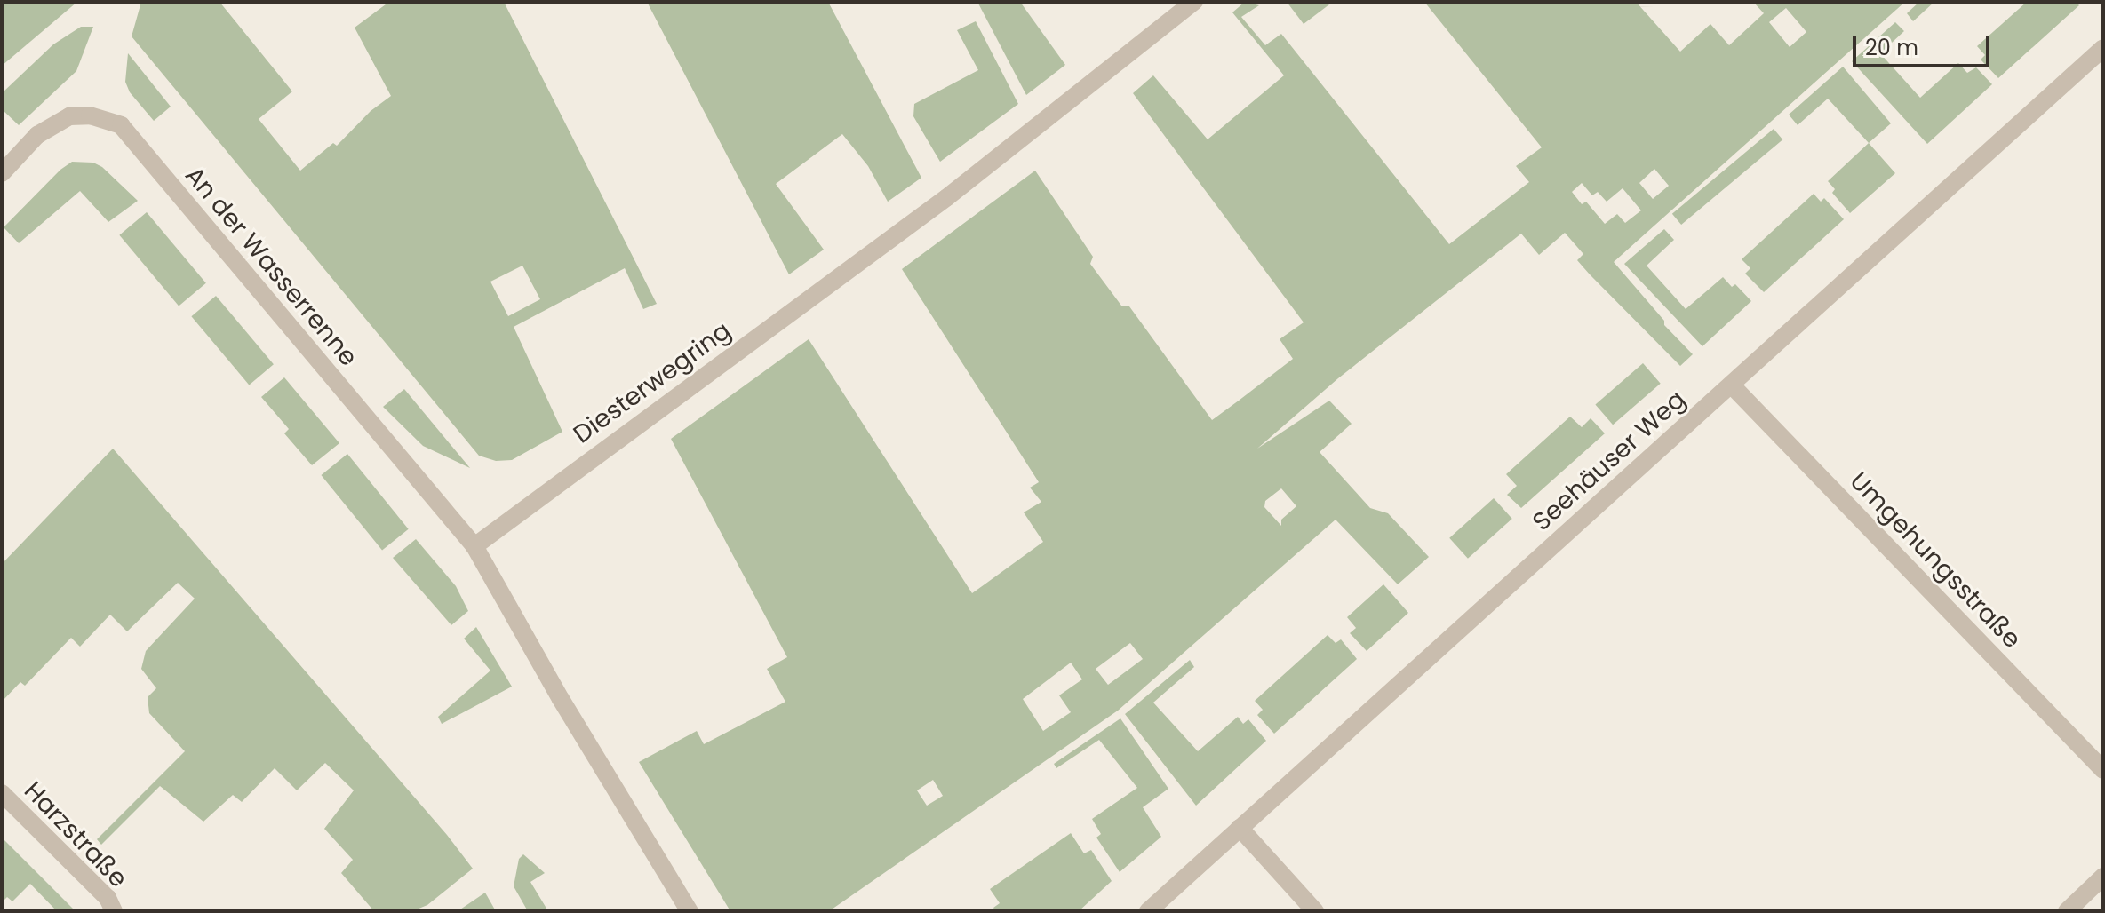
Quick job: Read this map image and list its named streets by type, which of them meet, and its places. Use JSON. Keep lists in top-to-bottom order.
{
  "streets": {
    "street": [
      "An der Wasserrenne",
      "Diesterwegring",
      "Seehäuser Weg",
      "Umgehungsstraße",
      "Harzstraße"
    ]
  },
  "crossings": [
    ["An der Wasserrenne", "Diesterwegring"],
    ["Seehäuser Weg", "Umgehungsstraße"]
  ],
  "scale_bar": "20 m"
}
